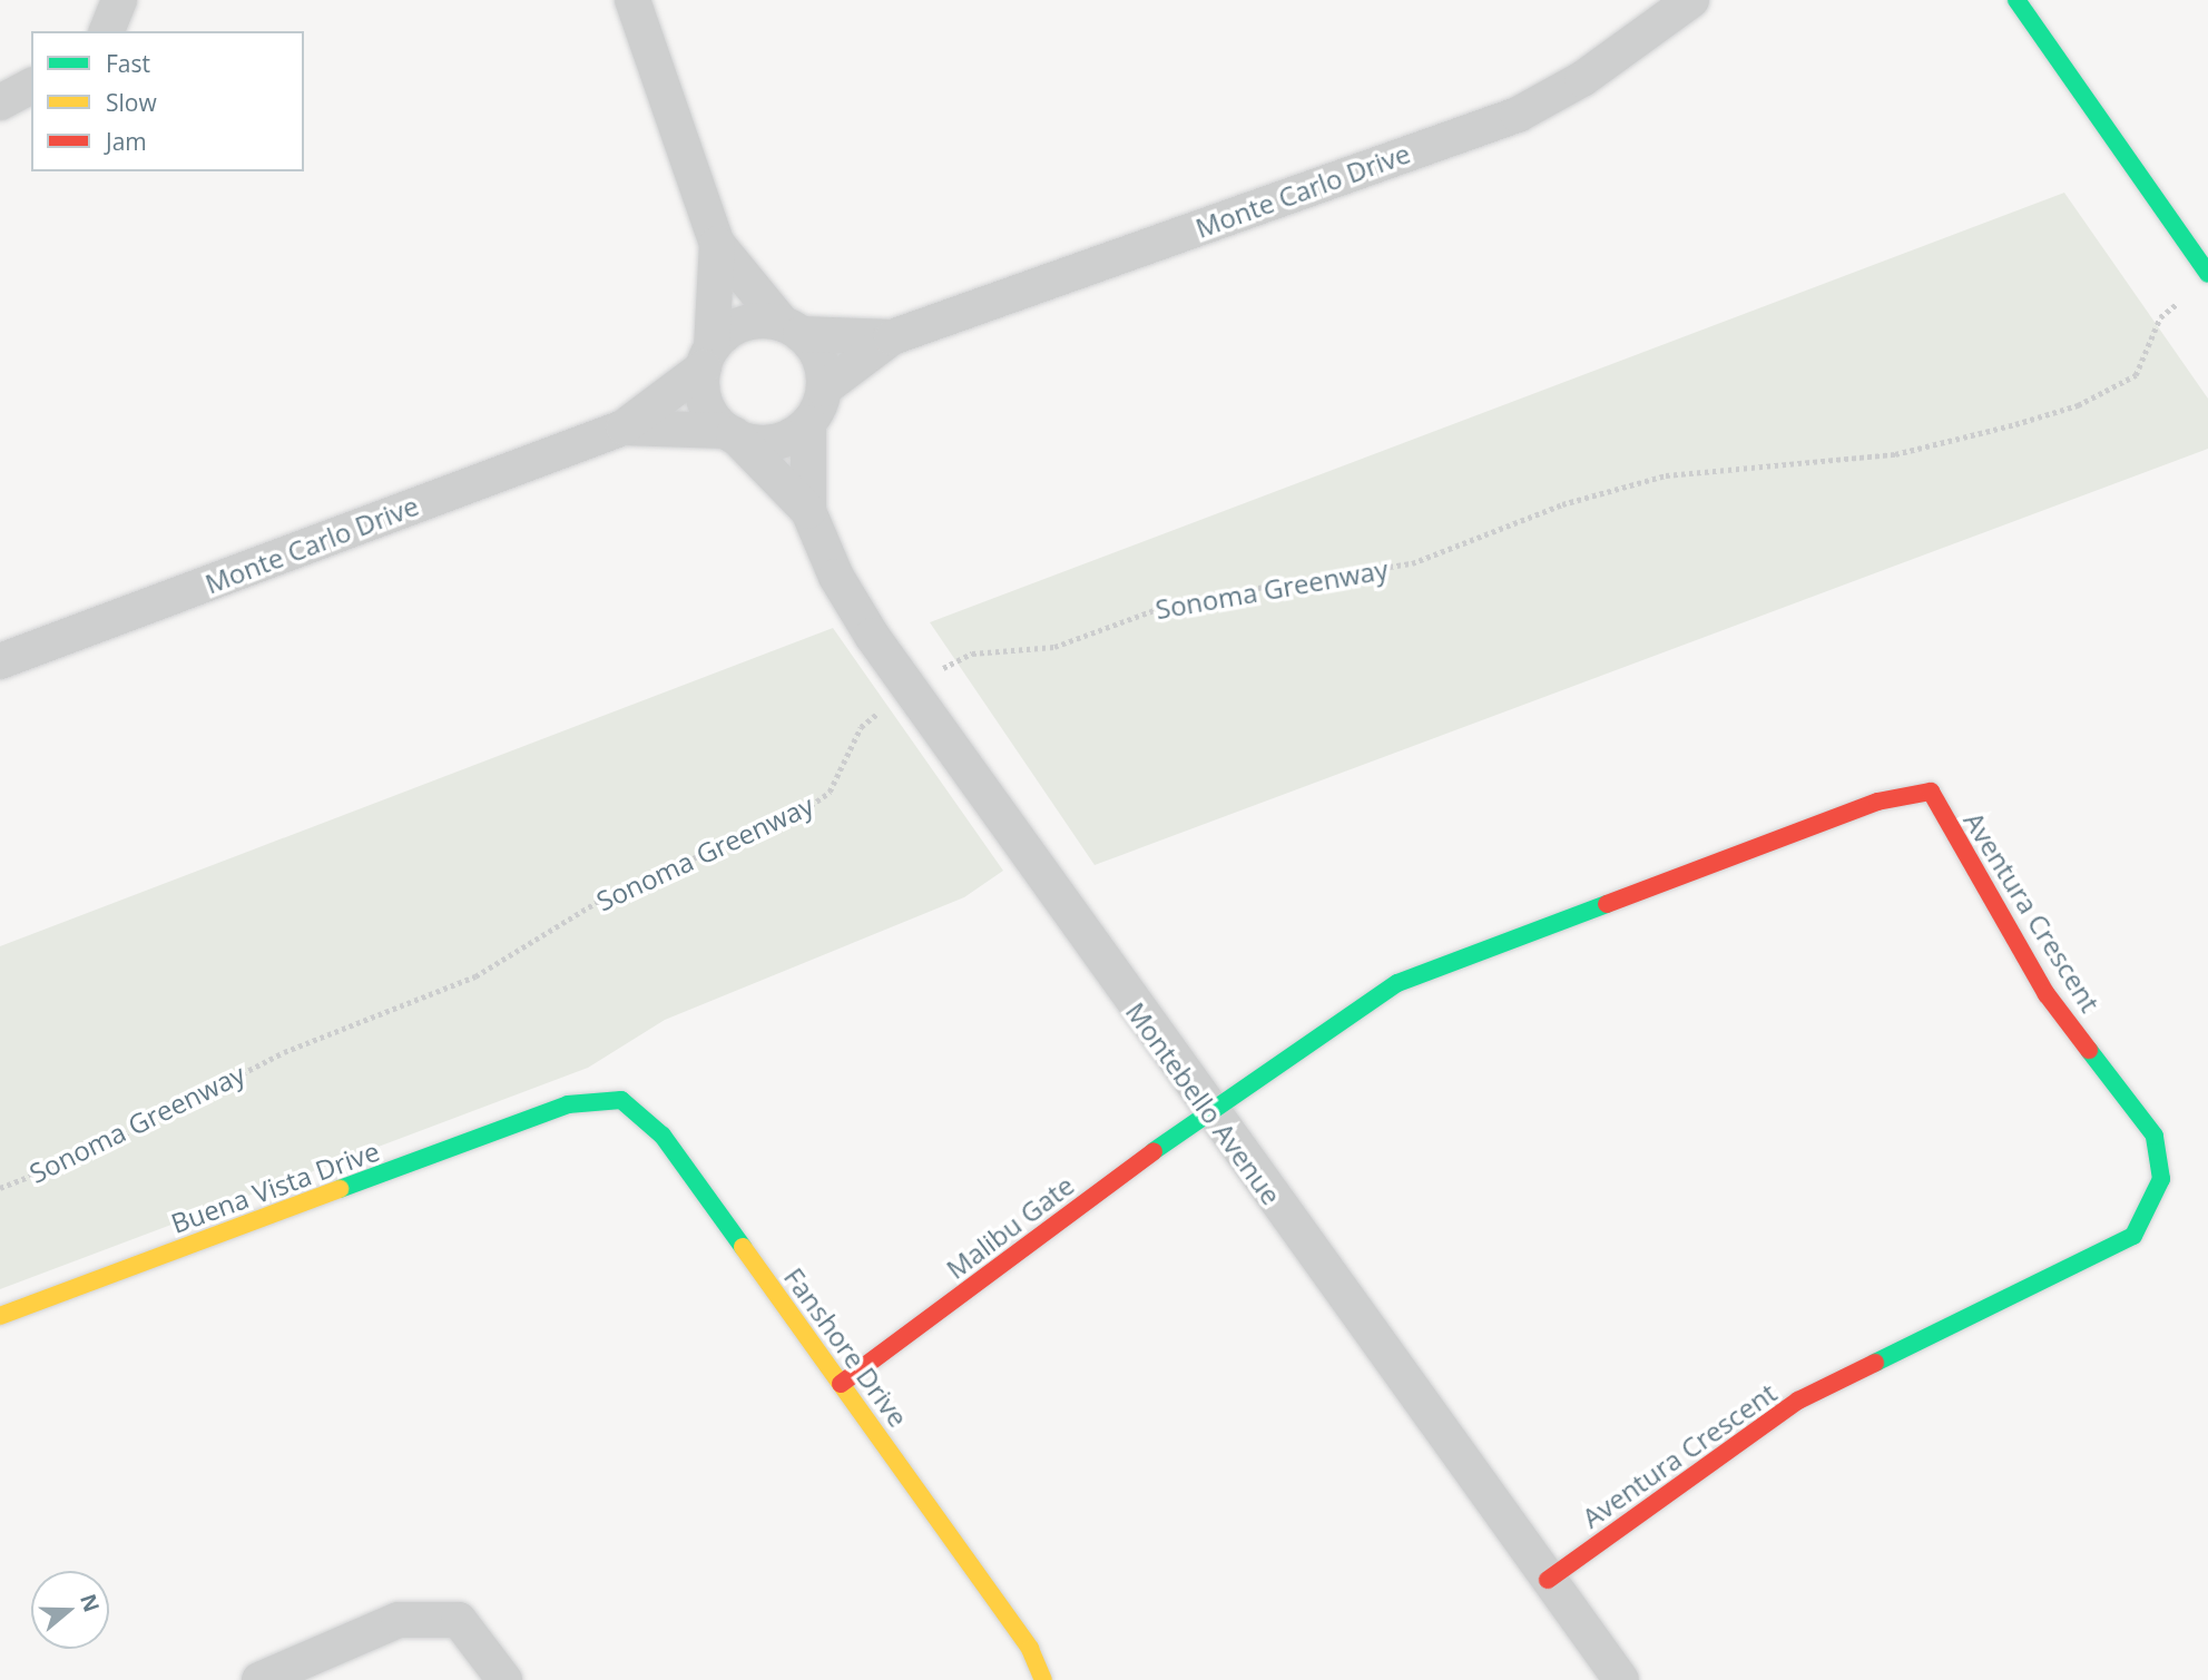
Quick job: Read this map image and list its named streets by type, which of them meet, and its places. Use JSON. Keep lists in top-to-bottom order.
{
  "streets": {
    "street": [
      "Monte Carlo Drive",
      "Aventura Crescent",
      "Montebello Avenue",
      "Buena Vista Drive",
      "Malibu Gate",
      "Fanshore Drive"
    ],
    "path": ["Sonoma Greenway"]
  },
  "crossings": [
    ["Monte Carlo Drive", "Montebello Avenue"],
    ["Sonoma Greenway", "Montebello Avenue"],
    ["Aventura Crescent", "Montebello Avenue"],
    ["Aventura Crescent", "Malibu Gate"],
    ["Montebello Avenue", "Malibu Gate"],
    ["Buena Vista Drive", "Fanshore Drive"],
    ["Malibu Gate", "Fanshore Drive"]
  ],
  "legend": ["Fast", "Slow", "Jam"],
  "north": "right"
}
